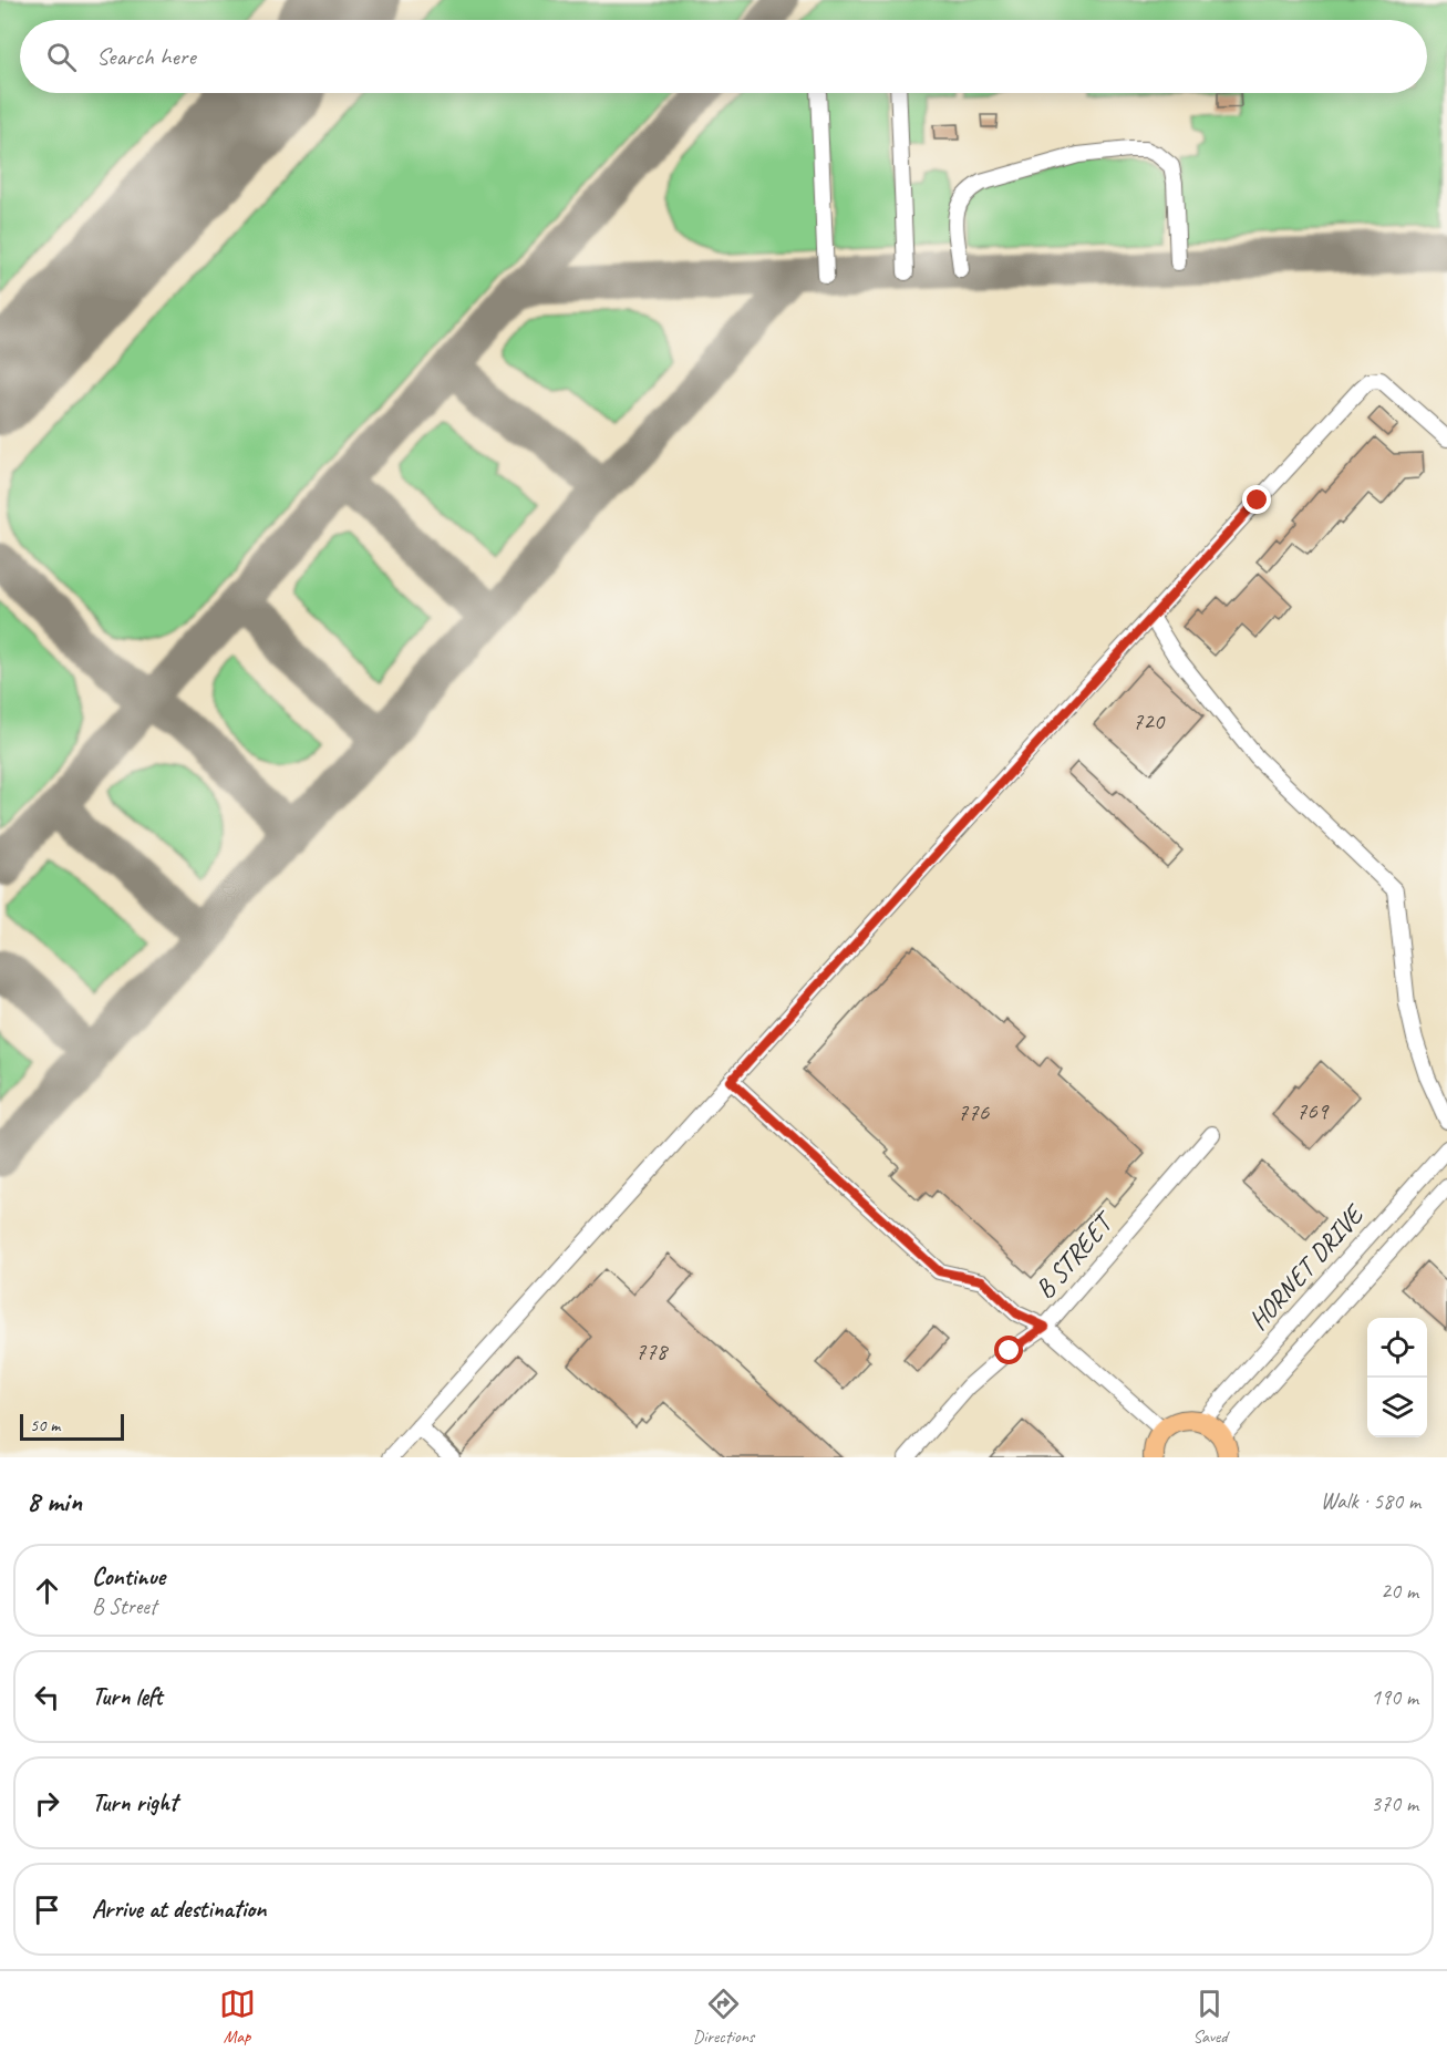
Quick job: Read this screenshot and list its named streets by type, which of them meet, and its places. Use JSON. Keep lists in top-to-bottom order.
{
  "streets": {
    "street": ["B STREET", "HORNET DRIVE"]
  },
  "house_numbers": [
    "720",
    "769",
    "776",
    "778"
  ],
  "scale_bar": "50 m",
  "page": {
    "search": "Search here",
    "scale": "50 m",
    "heading": ["8 min", "Walk · 580 m"],
    "list": [
      ["Continue", "B Street", "20 m"],
      ["Turn left", "190 m"],
      ["Turn right", "370 m"],
      "Arrive at destination"
    ],
    "nav": ["Map", "Directions", "Saved"]
  }
}
